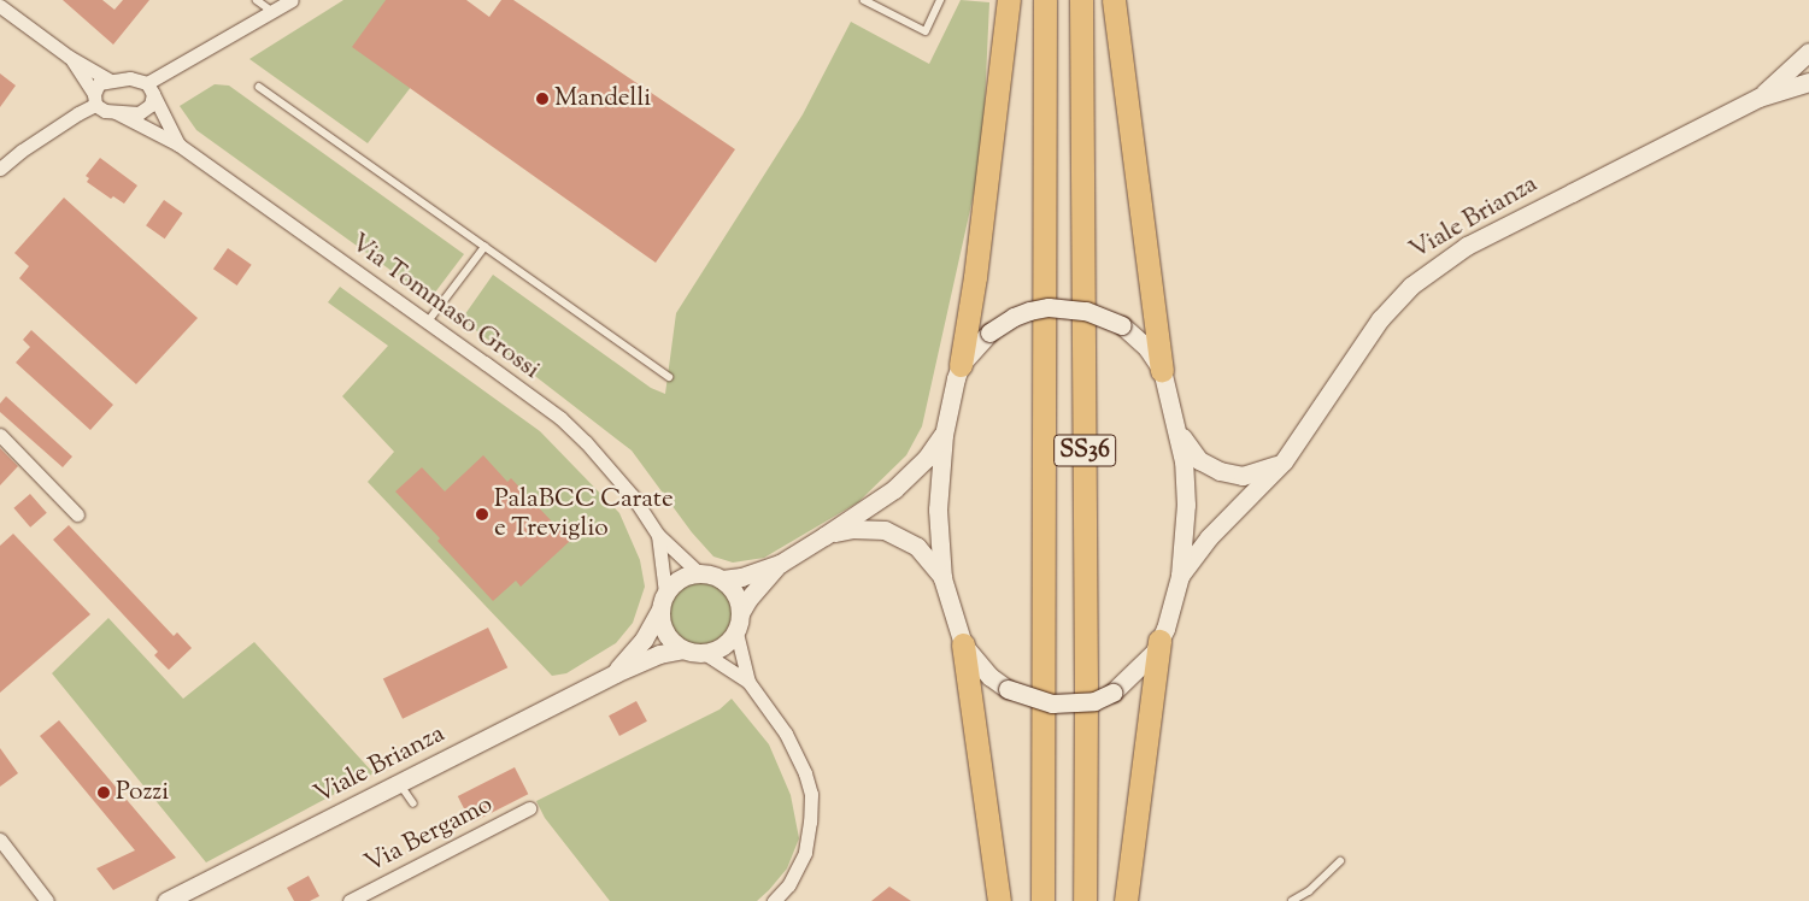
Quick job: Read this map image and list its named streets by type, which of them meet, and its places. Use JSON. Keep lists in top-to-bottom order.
{
  "streets": {
    "highway": ["SS36"],
    "main road": ["Viale Brianza"],
    "street": ["Via Tommaso Grossi", "Via Bergamo"]
  },
  "crossings": [
    ["Viale Brianza", "Via Tommaso Grossi"]
  ],
  "places": ["Mandelli", "PalaBCC Carate e Treviglio", "Pozzi"]
}
